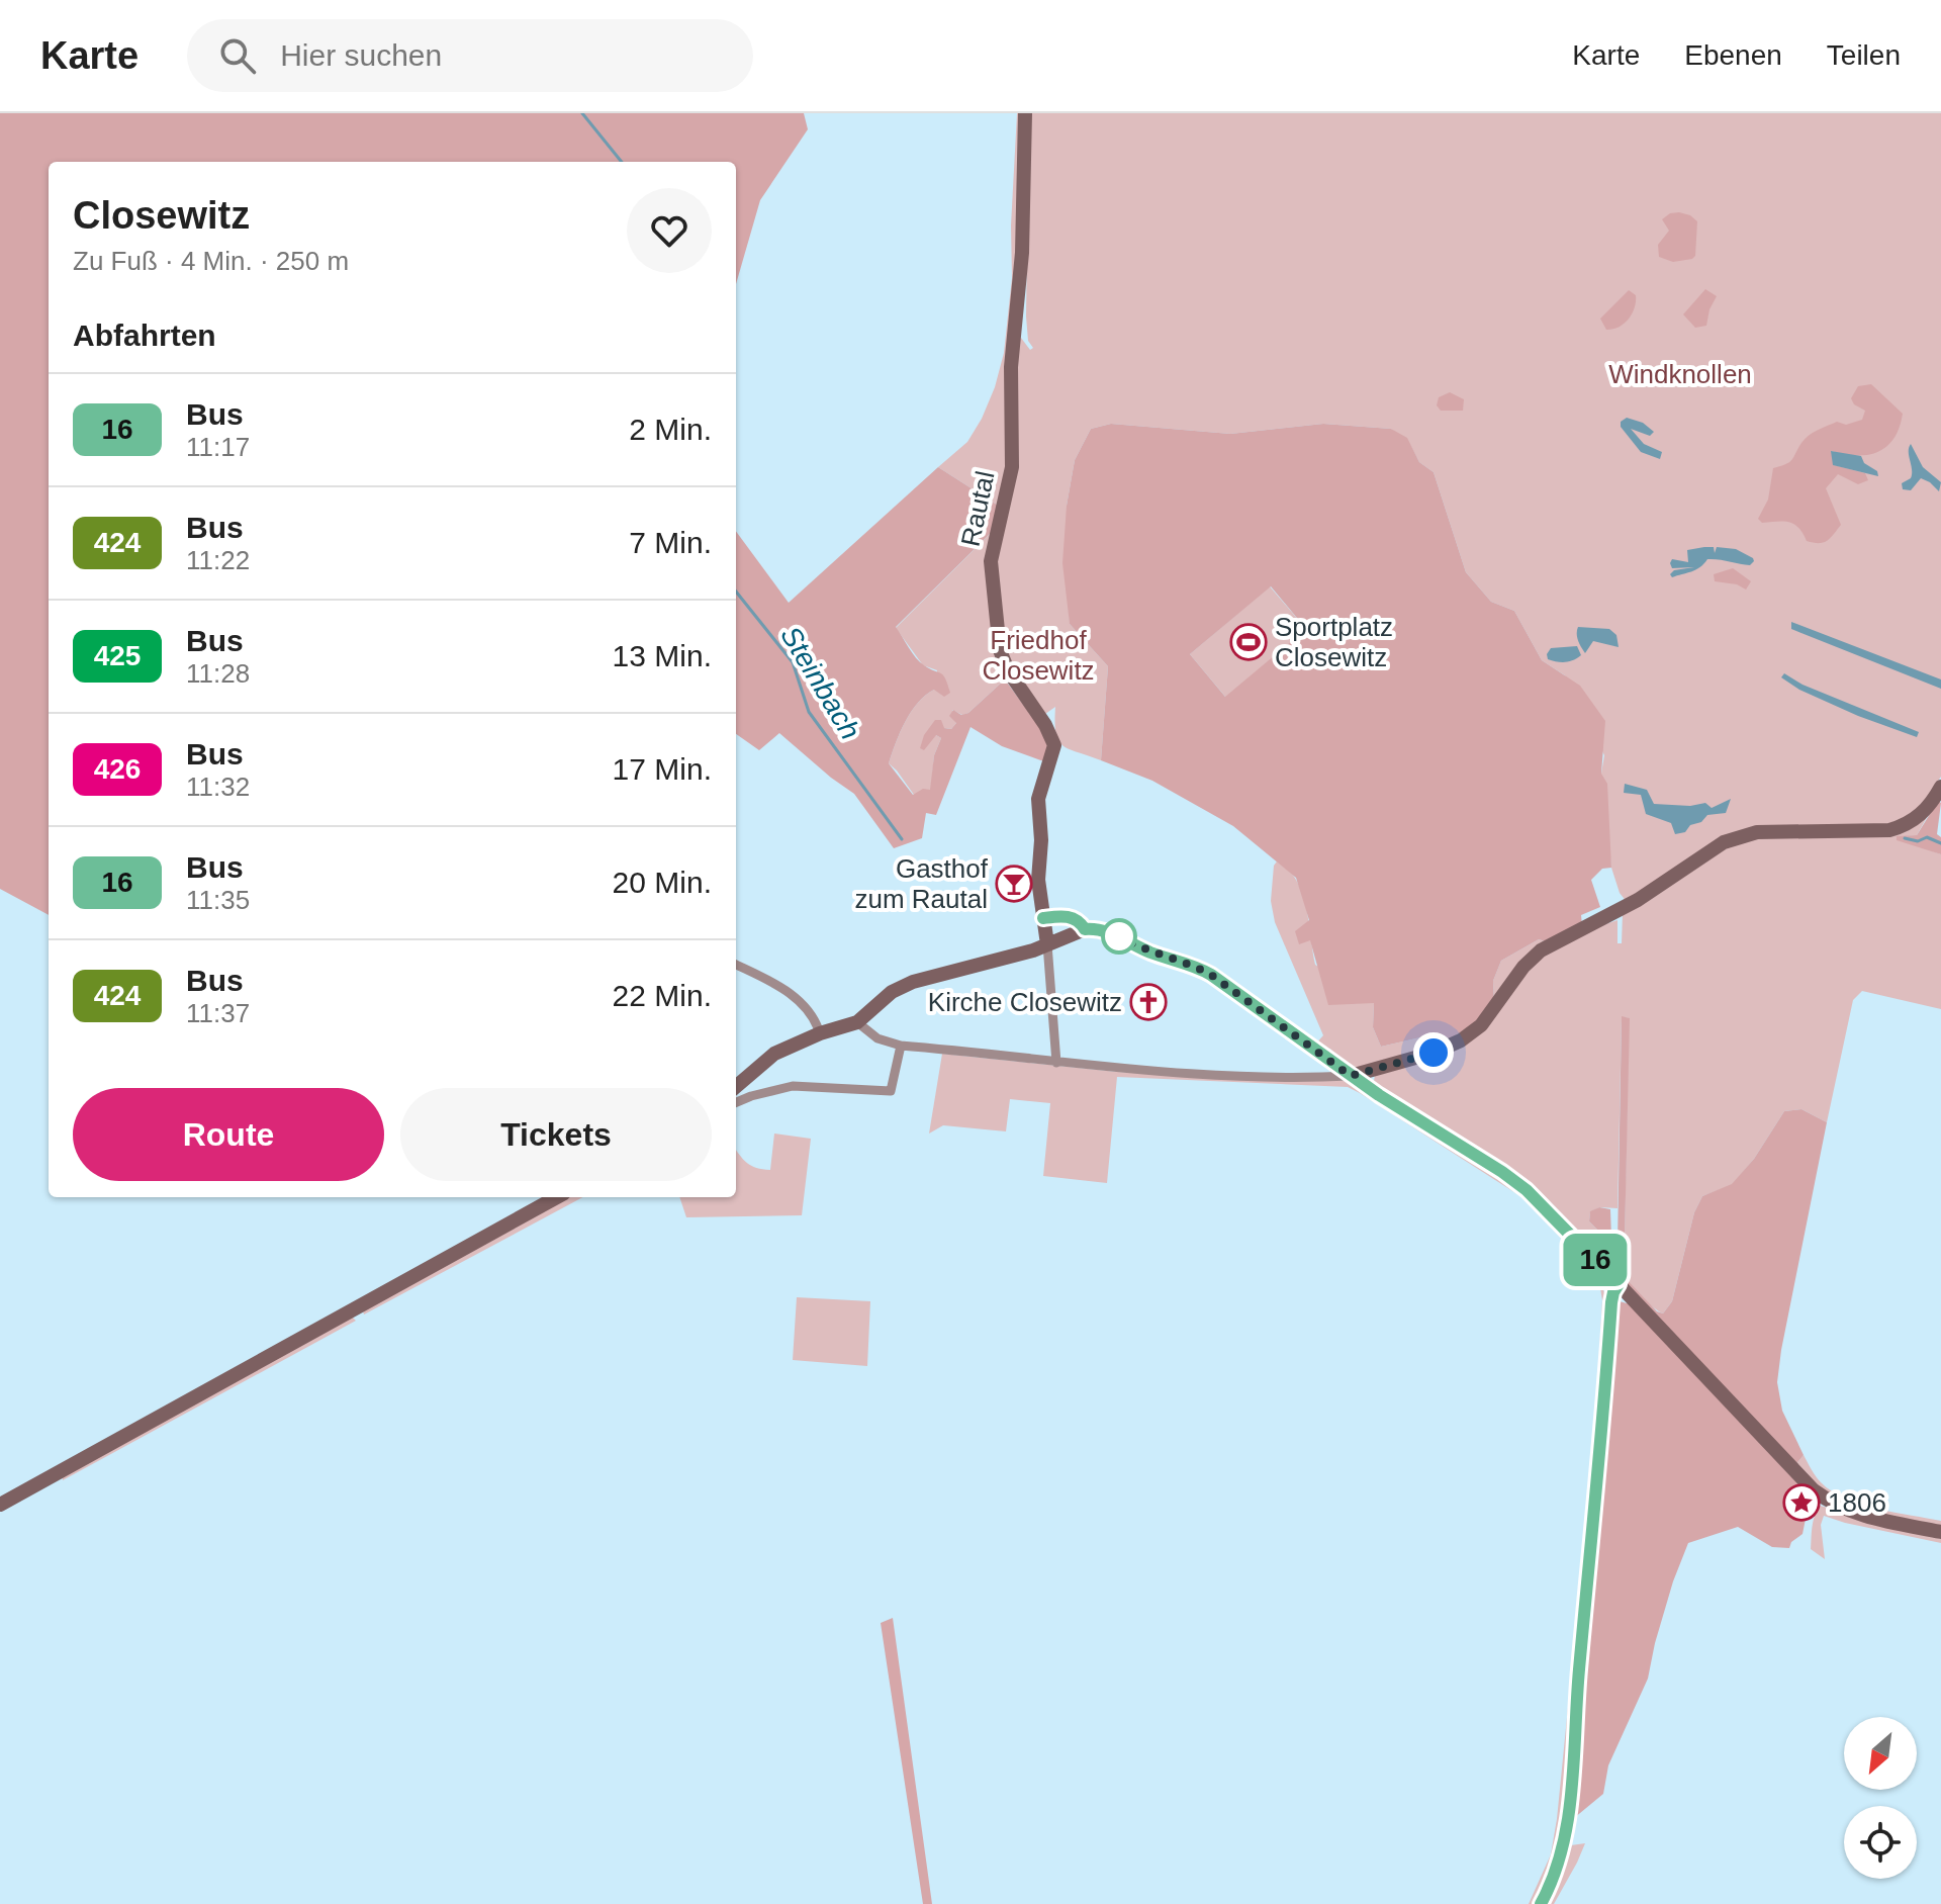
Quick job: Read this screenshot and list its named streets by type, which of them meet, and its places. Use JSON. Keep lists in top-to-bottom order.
{
  "streets": {
    "street": ["Rautal"]
  },
  "water": ["Steinbach"],
  "parks": ["Windknollen", "Friedhof Closewitz"],
  "places": {
    "sports": ["Sportplatz Closewitz"],
    "bar": ["Gasthof zum Rautal"],
    "church": ["Kirche Closewitz"],
    "place": ["1806"]
  },
  "lines": ["bus line 16"],
  "north": "bottom left",
  "page": {
    "header": "Karte",
    "search": "Hier suchen",
    "nav": ["Karte", "Ebenen", "Teilen"],
    "on_map": "16",
    "heading": [
      ["Closewitz", "Zu Fuß · 4 Min. · 250 m"],
      "Abfahrten"
    ],
    "list": [
      {
        "mark": "16",
        "name": "Bus",
        "note": "11:17",
        "value": "2 Min."
      },
      {
        "mark": "424",
        "name": "Bus",
        "note": "11:22",
        "value": "7 Min."
      },
      {
        "mark": "425",
        "name": "Bus",
        "note": "11:28",
        "value": "13 Min."
      },
      {
        "mark": "426",
        "name": "Bus",
        "note": "11:32",
        "value": "17 Min."
      },
      {
        "mark": "16",
        "name": "Bus",
        "note": "11:35",
        "value": "20 Min."
      },
      {
        "mark": "424",
        "name": "Bus",
        "note": "11:37",
        "value": "22 Min."
      }
    ],
    "buttons": ["Route", "Tickets"]
  }
}
